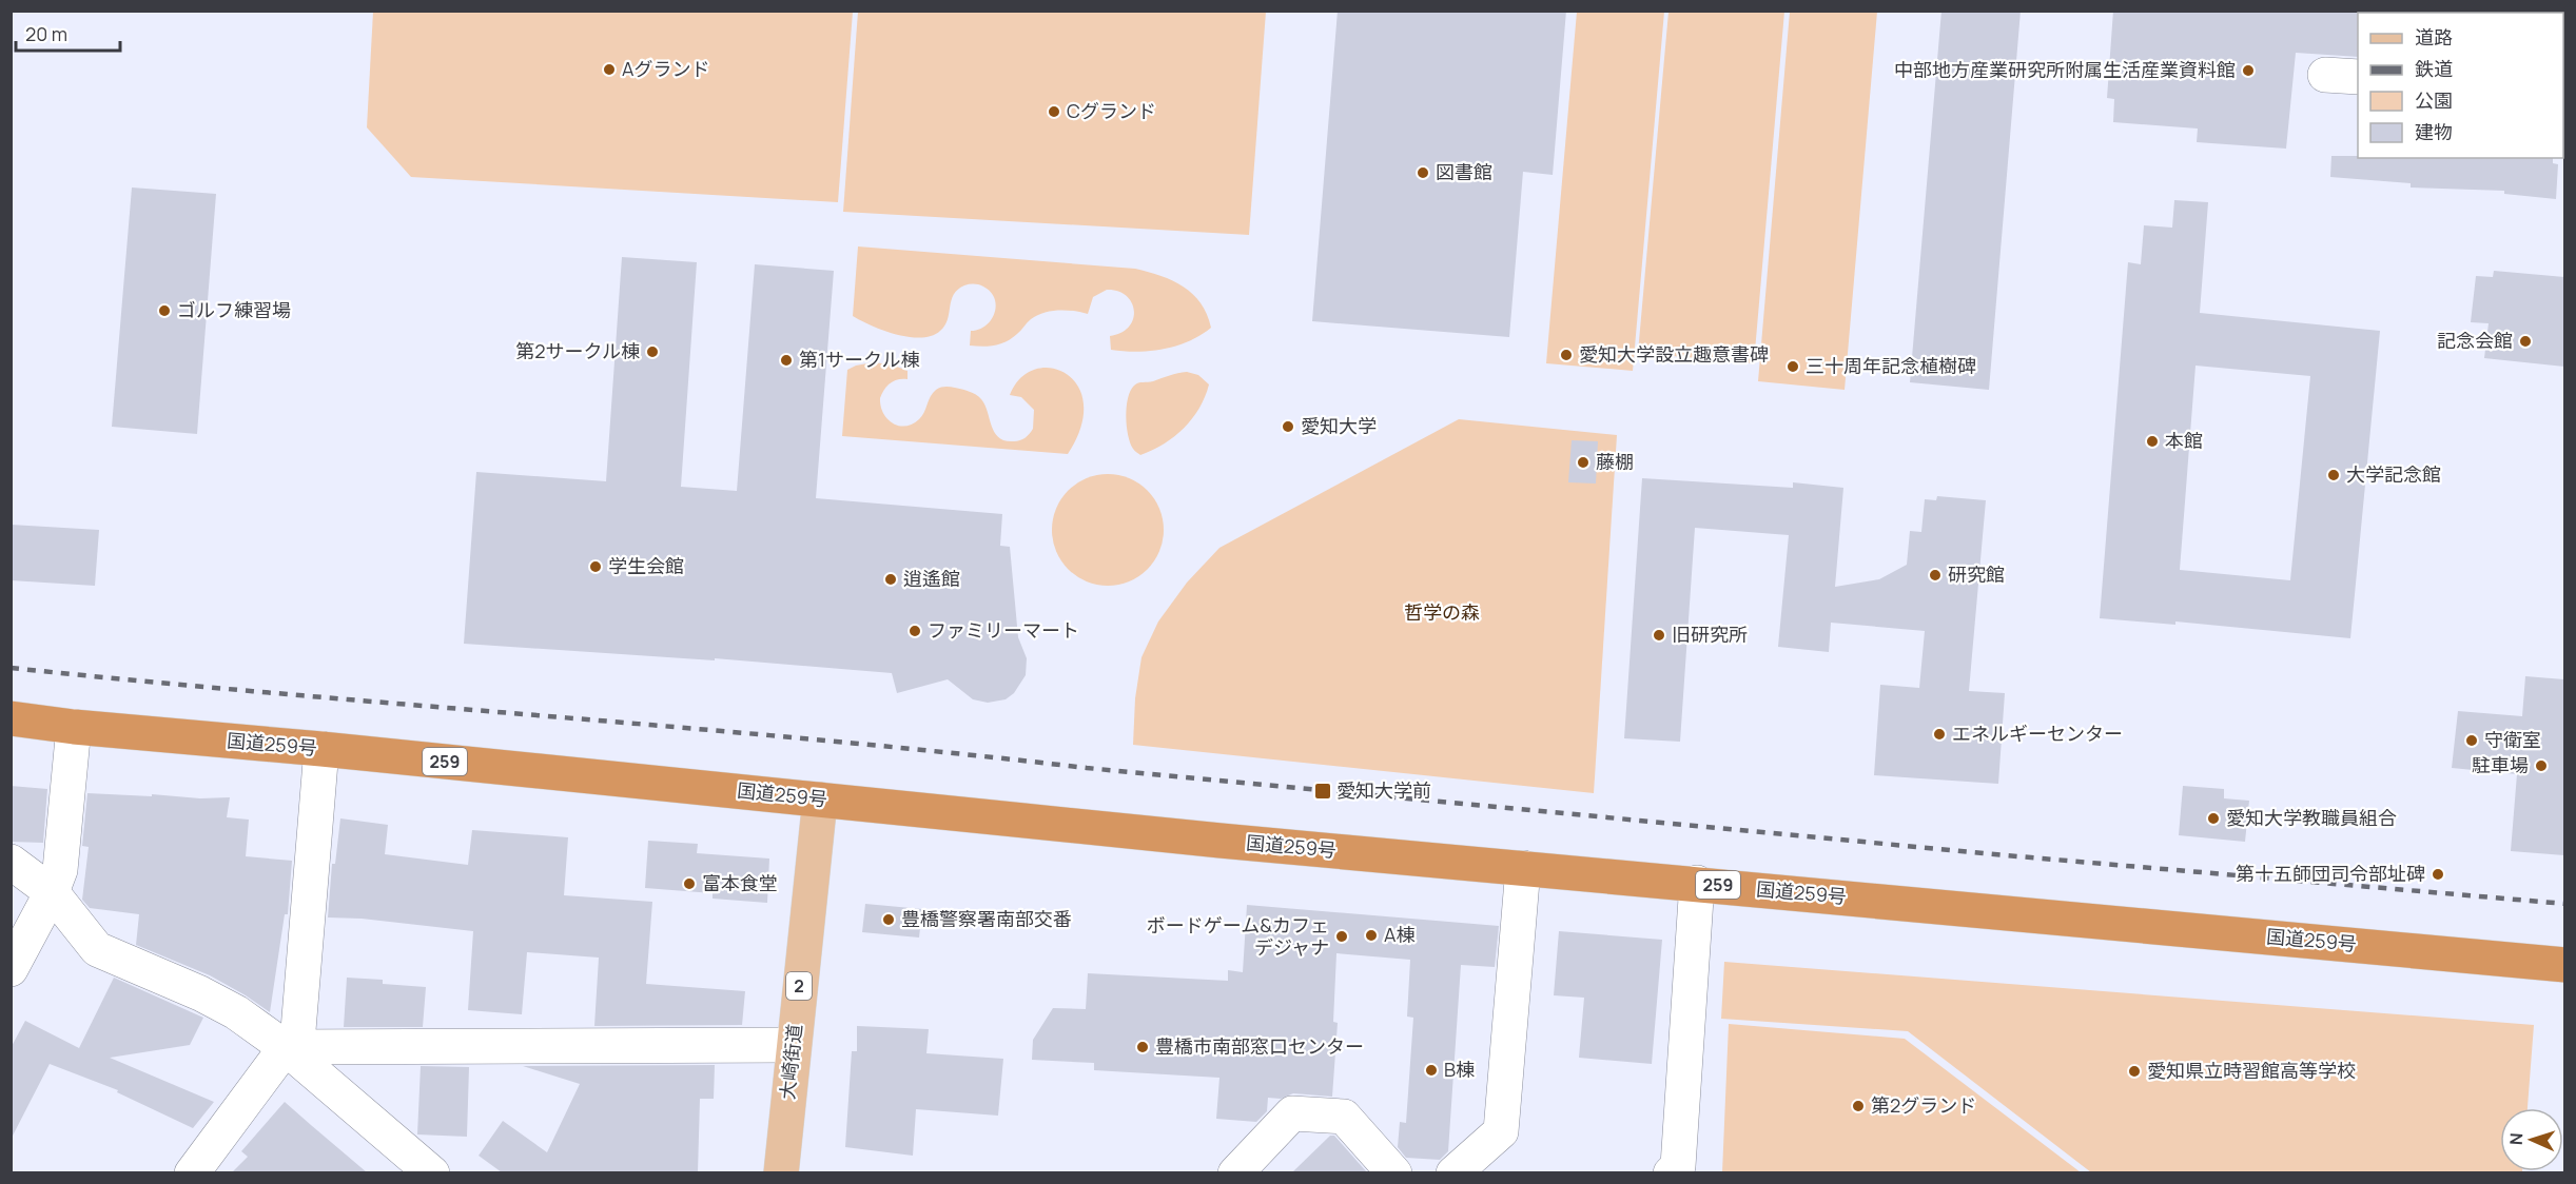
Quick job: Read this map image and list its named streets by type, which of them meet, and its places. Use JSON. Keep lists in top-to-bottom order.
{
  "streets": {
    "highway": ["国道259号", "259"],
    "main road": ["2", "大崎街道"]
  },
  "crossings": [
    ["国道259号", "大崎街道"]
  ],
  "parks": ["哲学の森"],
  "places": {
    "other": [
      "Aグランド",
      "中部地方産業研究所附属生活産業資料館",
      "Cグランド",
      "図書館",
      "ゴルフ練習場",
      "記念会館",
      "第2サークル棟",
      "愛知大学設立趣意書碑",
      "第1サークル棟",
      "三十周年記念植樹碑",
      "愛知大学",
      "本館",
      "藤棚",
      "大学記念館",
      "学生会館",
      "研究館",
      "逍遙館",
      "ファミリーマート",
      "旧研究所",
      "エネルギーセンター",
      "守衛室",
      "駐車場",
      "愛知大学教職員組合",
      "第十五師団司令部址碑",
      "富本食堂",
      "豊橋警察署南部交番",
      "A棟",
      "ボードゲーム&カフェ デジャナ",
      "豊橋市南部窓口センター",
      "B棟",
      "愛知県立時習館高等学校",
      "第2グランド"
    ],
    "transit": ["愛知大学前"]
  },
  "legend": [
    "道路",
    "鉄道",
    "公園",
    "建物"
  ],
  "scale_bar": "20 m",
  "north": "left"
}
